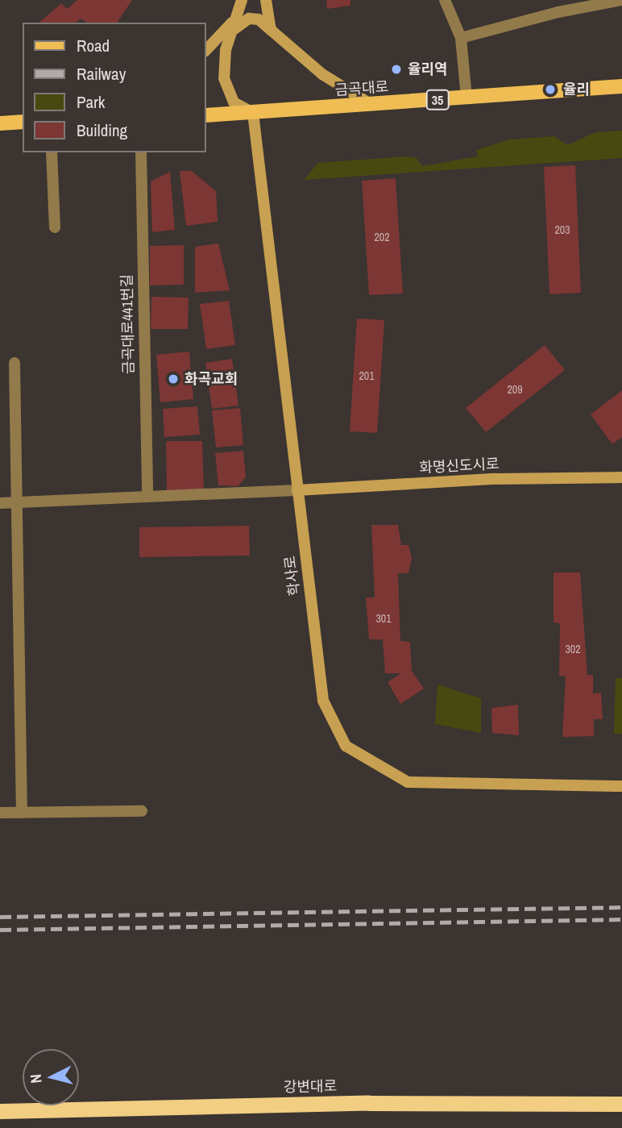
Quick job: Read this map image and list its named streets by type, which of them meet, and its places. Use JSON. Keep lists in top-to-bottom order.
{
  "streets": {
    "highway": ["강변대로"],
    "main road": [
      "금곡대로",
      "35",
      "화명신도시로",
      "학사로"
    ],
    "street": ["금곡대로441번길"]
  },
  "crossings": [
    ["금곡대로", "학사로"],
    ["화명신도시로", "학사로"]
  ],
  "places": ["율리역", "율리", "화곡교회"],
  "house_numbers": [
    "203",
    "202",
    "201",
    "209",
    "301",
    "302"
  ],
  "legend": [
    "Road",
    "Railway",
    "Park",
    "Building"
  ],
  "north": "left"
}
